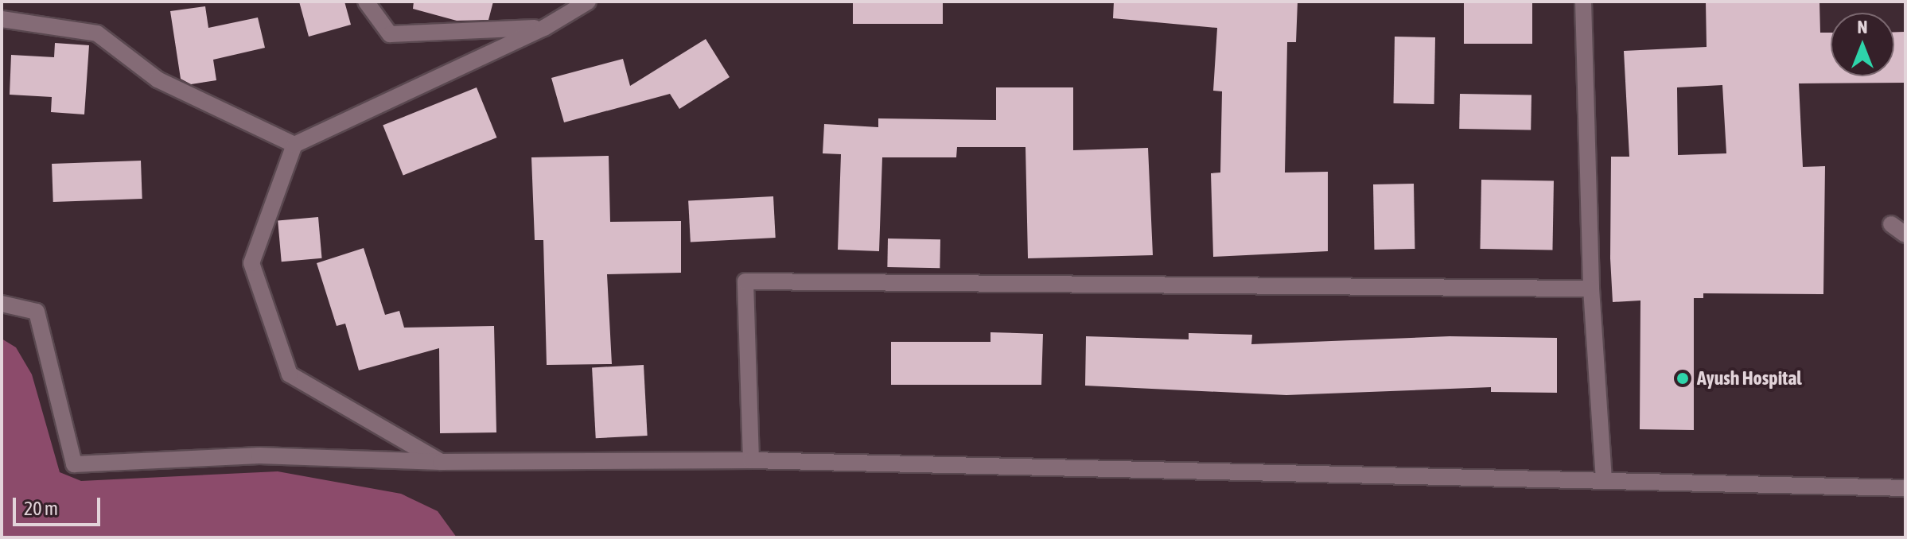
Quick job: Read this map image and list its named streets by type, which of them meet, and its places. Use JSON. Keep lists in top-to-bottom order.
{
  "places": ["Ayush Hospital"],
  "scale_bar": "20 m",
  "north": "top"
}
